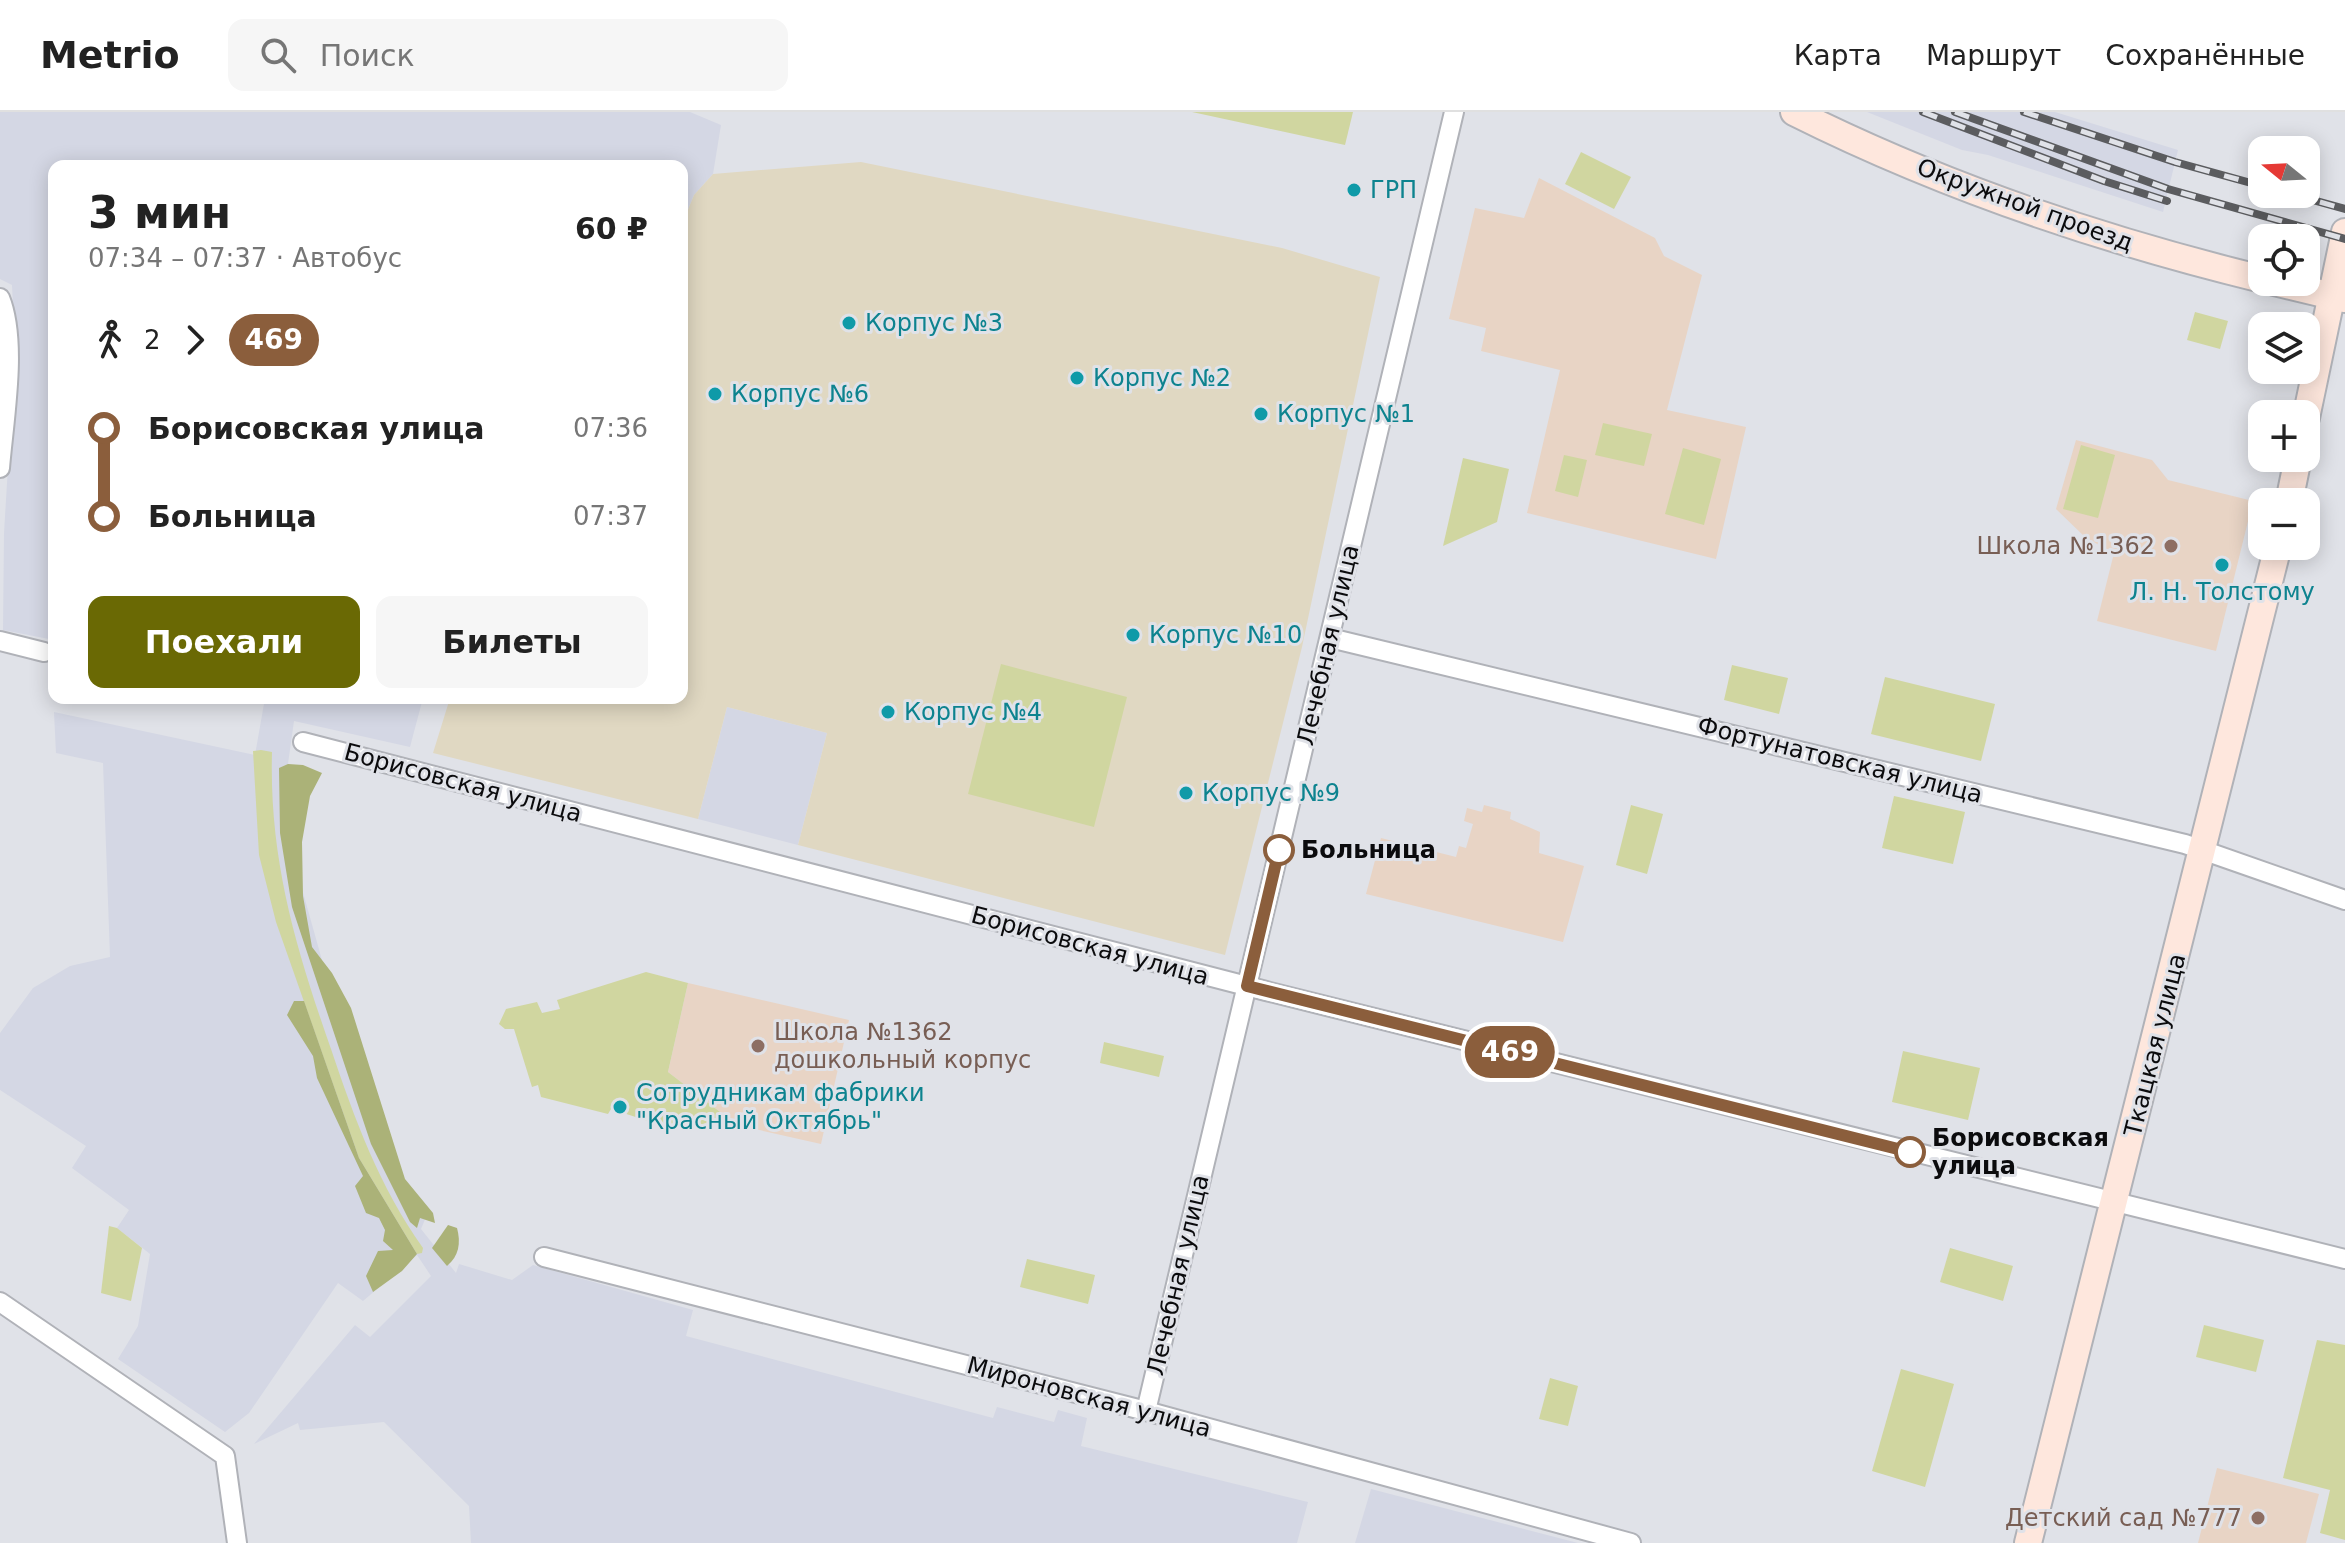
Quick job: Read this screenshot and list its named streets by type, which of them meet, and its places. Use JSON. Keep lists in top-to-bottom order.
{
  "streets": {
    "street": [
      "Окружной проезд",
      "Лечебная улица",
      "Фортунатовская улица",
      "Борисовская улица",
      "Ткацкая улица",
      "Мироновская улица"
    ]
  },
  "crossings": [
    ["Лечебная улица", "Фортунатовская улица"],
    ["Лечебная улица", "Борисовская улица"],
    ["Лечебная улица", "Мироновская улица"],
    ["Фортунатовская улица", "Ткацкая улица"],
    ["Борисовская улица", "Ткацкая улица"]
  ],
  "places": [
    "ГРП",
    "Корпус №3",
    "Корпус №2",
    "Корпус №6",
    "Корпус №1",
    "Школа №1362",
    "Л. Н. Толстому",
    "Корпус №10",
    "Корпус №4",
    "Корпус №9",
    "Больница",
    "Школа №1362 дошкольный корпус",
    "Сотрудникам фабрики \"Красный Октябрь\"",
    "Борисовская улица",
    "Детский сад №777"
  ],
  "lines": ["bus line 469"],
  "north": "left",
  "page": {
    "header": "Metrio",
    "search": "Поиск",
    "nav": ["Карта", "Маршрут", "Сохранённые"],
    "on_map": "469",
    "map_buttons": ["+", "−"],
    "heading": ["3 мин", "07:34 – 07:37 · Автобус", "60 ₽"],
    "legs": ["2", "469"],
    "list": [
      {
        "name": "Борисовская улица",
        "value": "07:36"
      },
      {
        "name": "Больница",
        "value": "07:37"
      }
    ],
    "buttons": ["Поехали", "Билеты"]
  }
}
